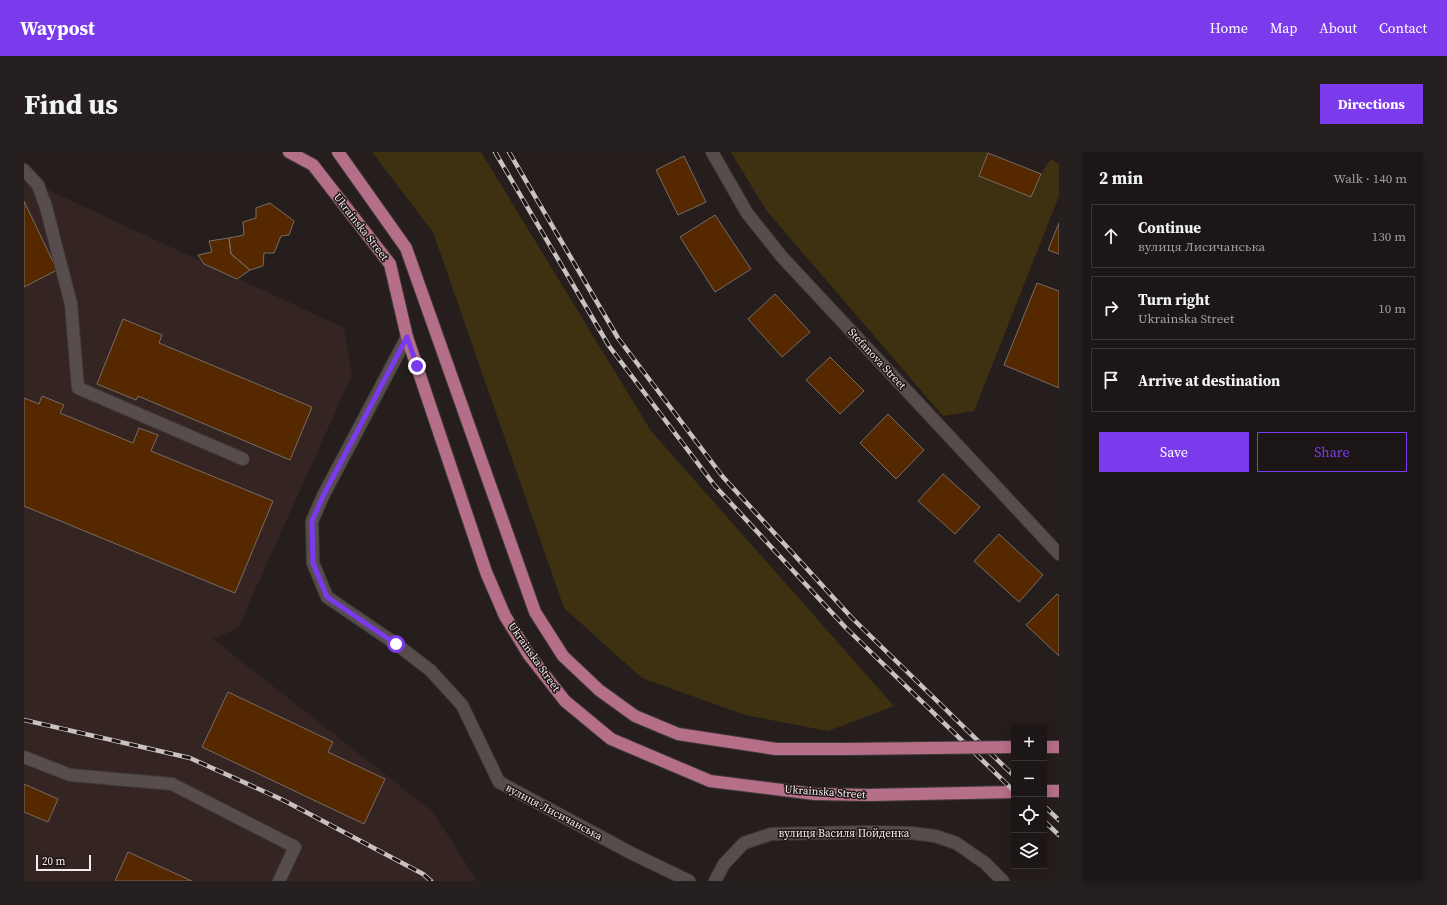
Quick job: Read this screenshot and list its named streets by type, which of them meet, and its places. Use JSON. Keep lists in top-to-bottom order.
{
  "streets": {
    "main road": ["Ukrainska Street"],
    "street": ["Stefanova Street", "вулиця Лисичанська", "вулиця Василя Пойденка"]
  },
  "crossings": [
    ["Ukrainska Street", "вулиця Лисичанська"]
  ],
  "scale_bar": "20 m",
  "page": {
    "header": "Waypost",
    "nav": [
      "Home",
      "Map",
      "About",
      "Contact"
    ],
    "buttons": [
      "Directions",
      ["Save", "Share"]
    ],
    "title": "Find us",
    "heading": ["2 min", "Walk · 140 m"],
    "list": [
      ["Continue", "вулиця Лисичанська", "130 m"],
      ["Turn right", "Ukrainska Street", "10 m"],
      "Arrive at destination"
    ],
    "map_buttons": ["+", "−"],
    "scale": "20 m"
  }
}
